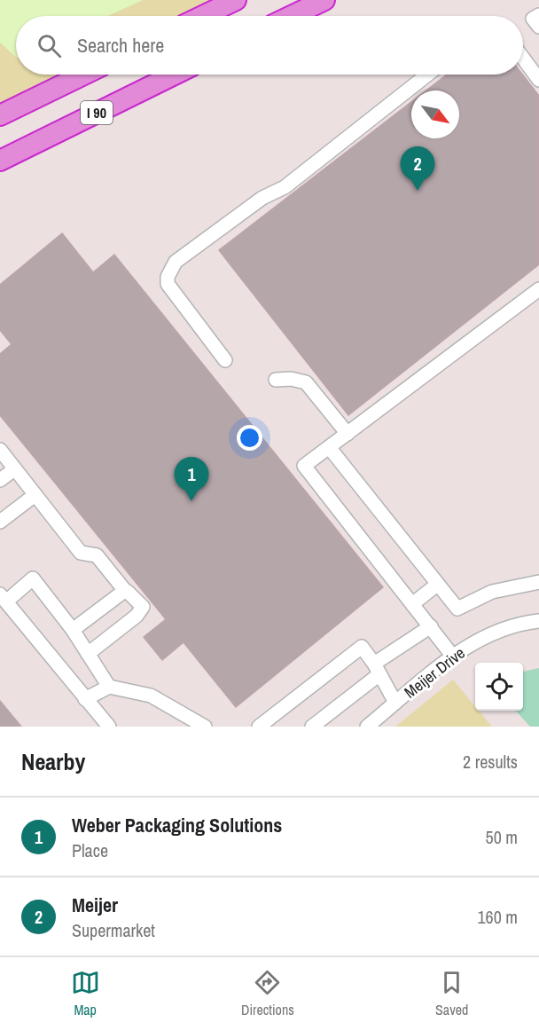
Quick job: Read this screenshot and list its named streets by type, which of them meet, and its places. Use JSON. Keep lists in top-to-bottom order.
{
  "streets": {
    "highway": ["I 90"],
    "lane": ["Meijer Drive"]
  },
  "north": "bottom right",
  "page": {
    "search": "Search here",
    "pins": ["2", "1"],
    "heading": ["Nearby", "2 results"],
    "list": [
      {
        "mark": "1",
        "name": "Weber Packaging Solutions",
        "note": "Place",
        "value": "50 m"
      },
      {
        "mark": "2",
        "name": "Meijer",
        "note": "Supermarket",
        "value": "160 m"
      }
    ],
    "nav": ["Map", "Directions", "Saved"]
  }
}
